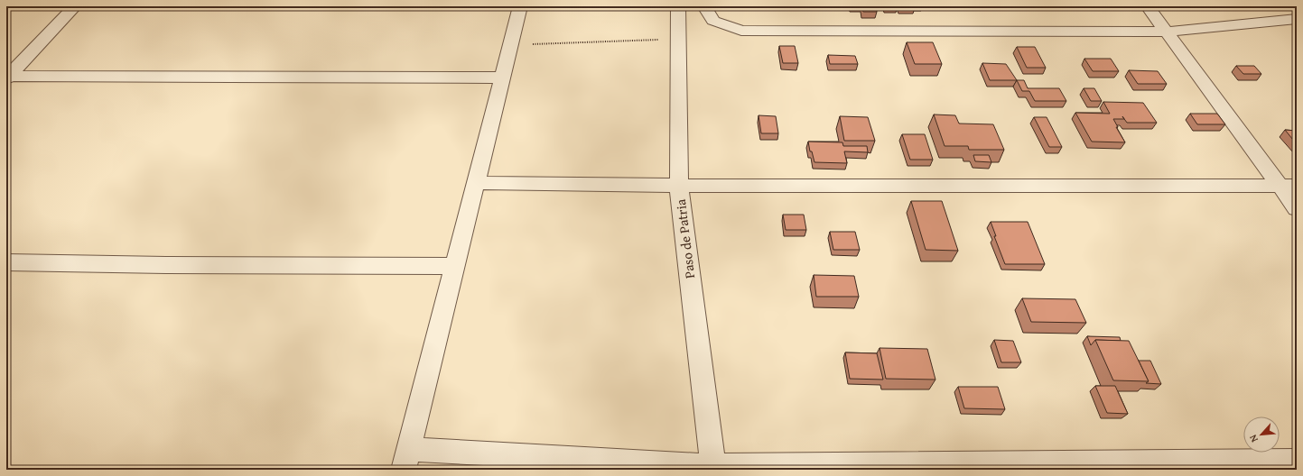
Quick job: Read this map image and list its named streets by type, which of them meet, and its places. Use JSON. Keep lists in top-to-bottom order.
{
  "streets": {
    "street": ["Paso de Patria"]
  },
  "north": "bottom left"
}
